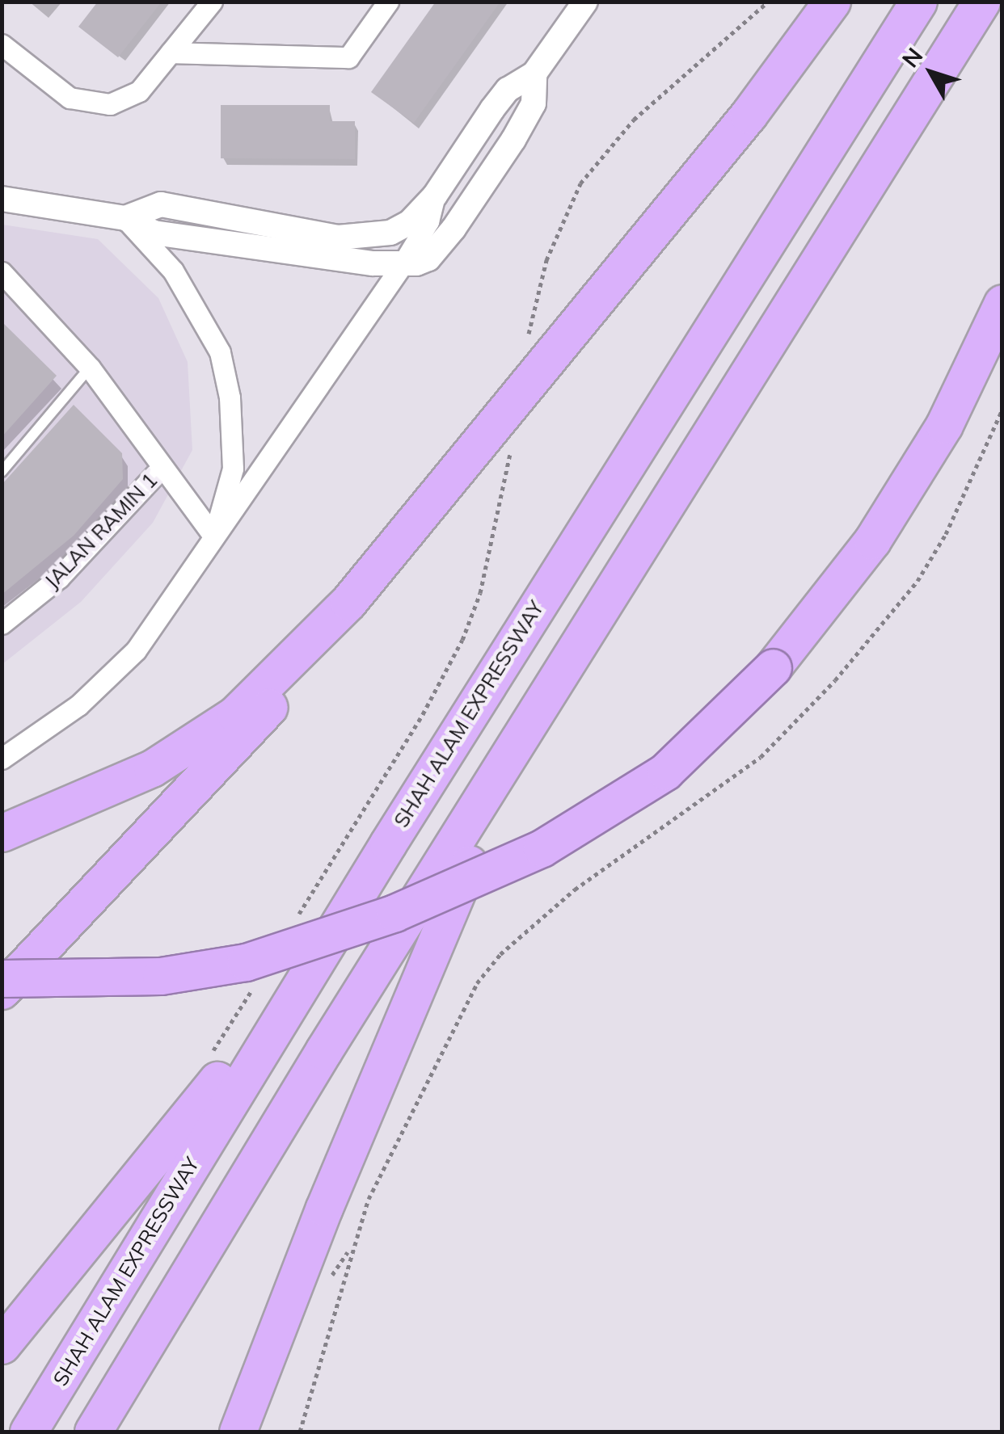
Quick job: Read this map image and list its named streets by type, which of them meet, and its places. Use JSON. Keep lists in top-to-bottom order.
{
  "streets": {
    "highway": ["SHAH ALAM EXPRESSWAY"],
    "street": ["JALAN RAMIN 1"]
  },
  "north": "top left"
}
